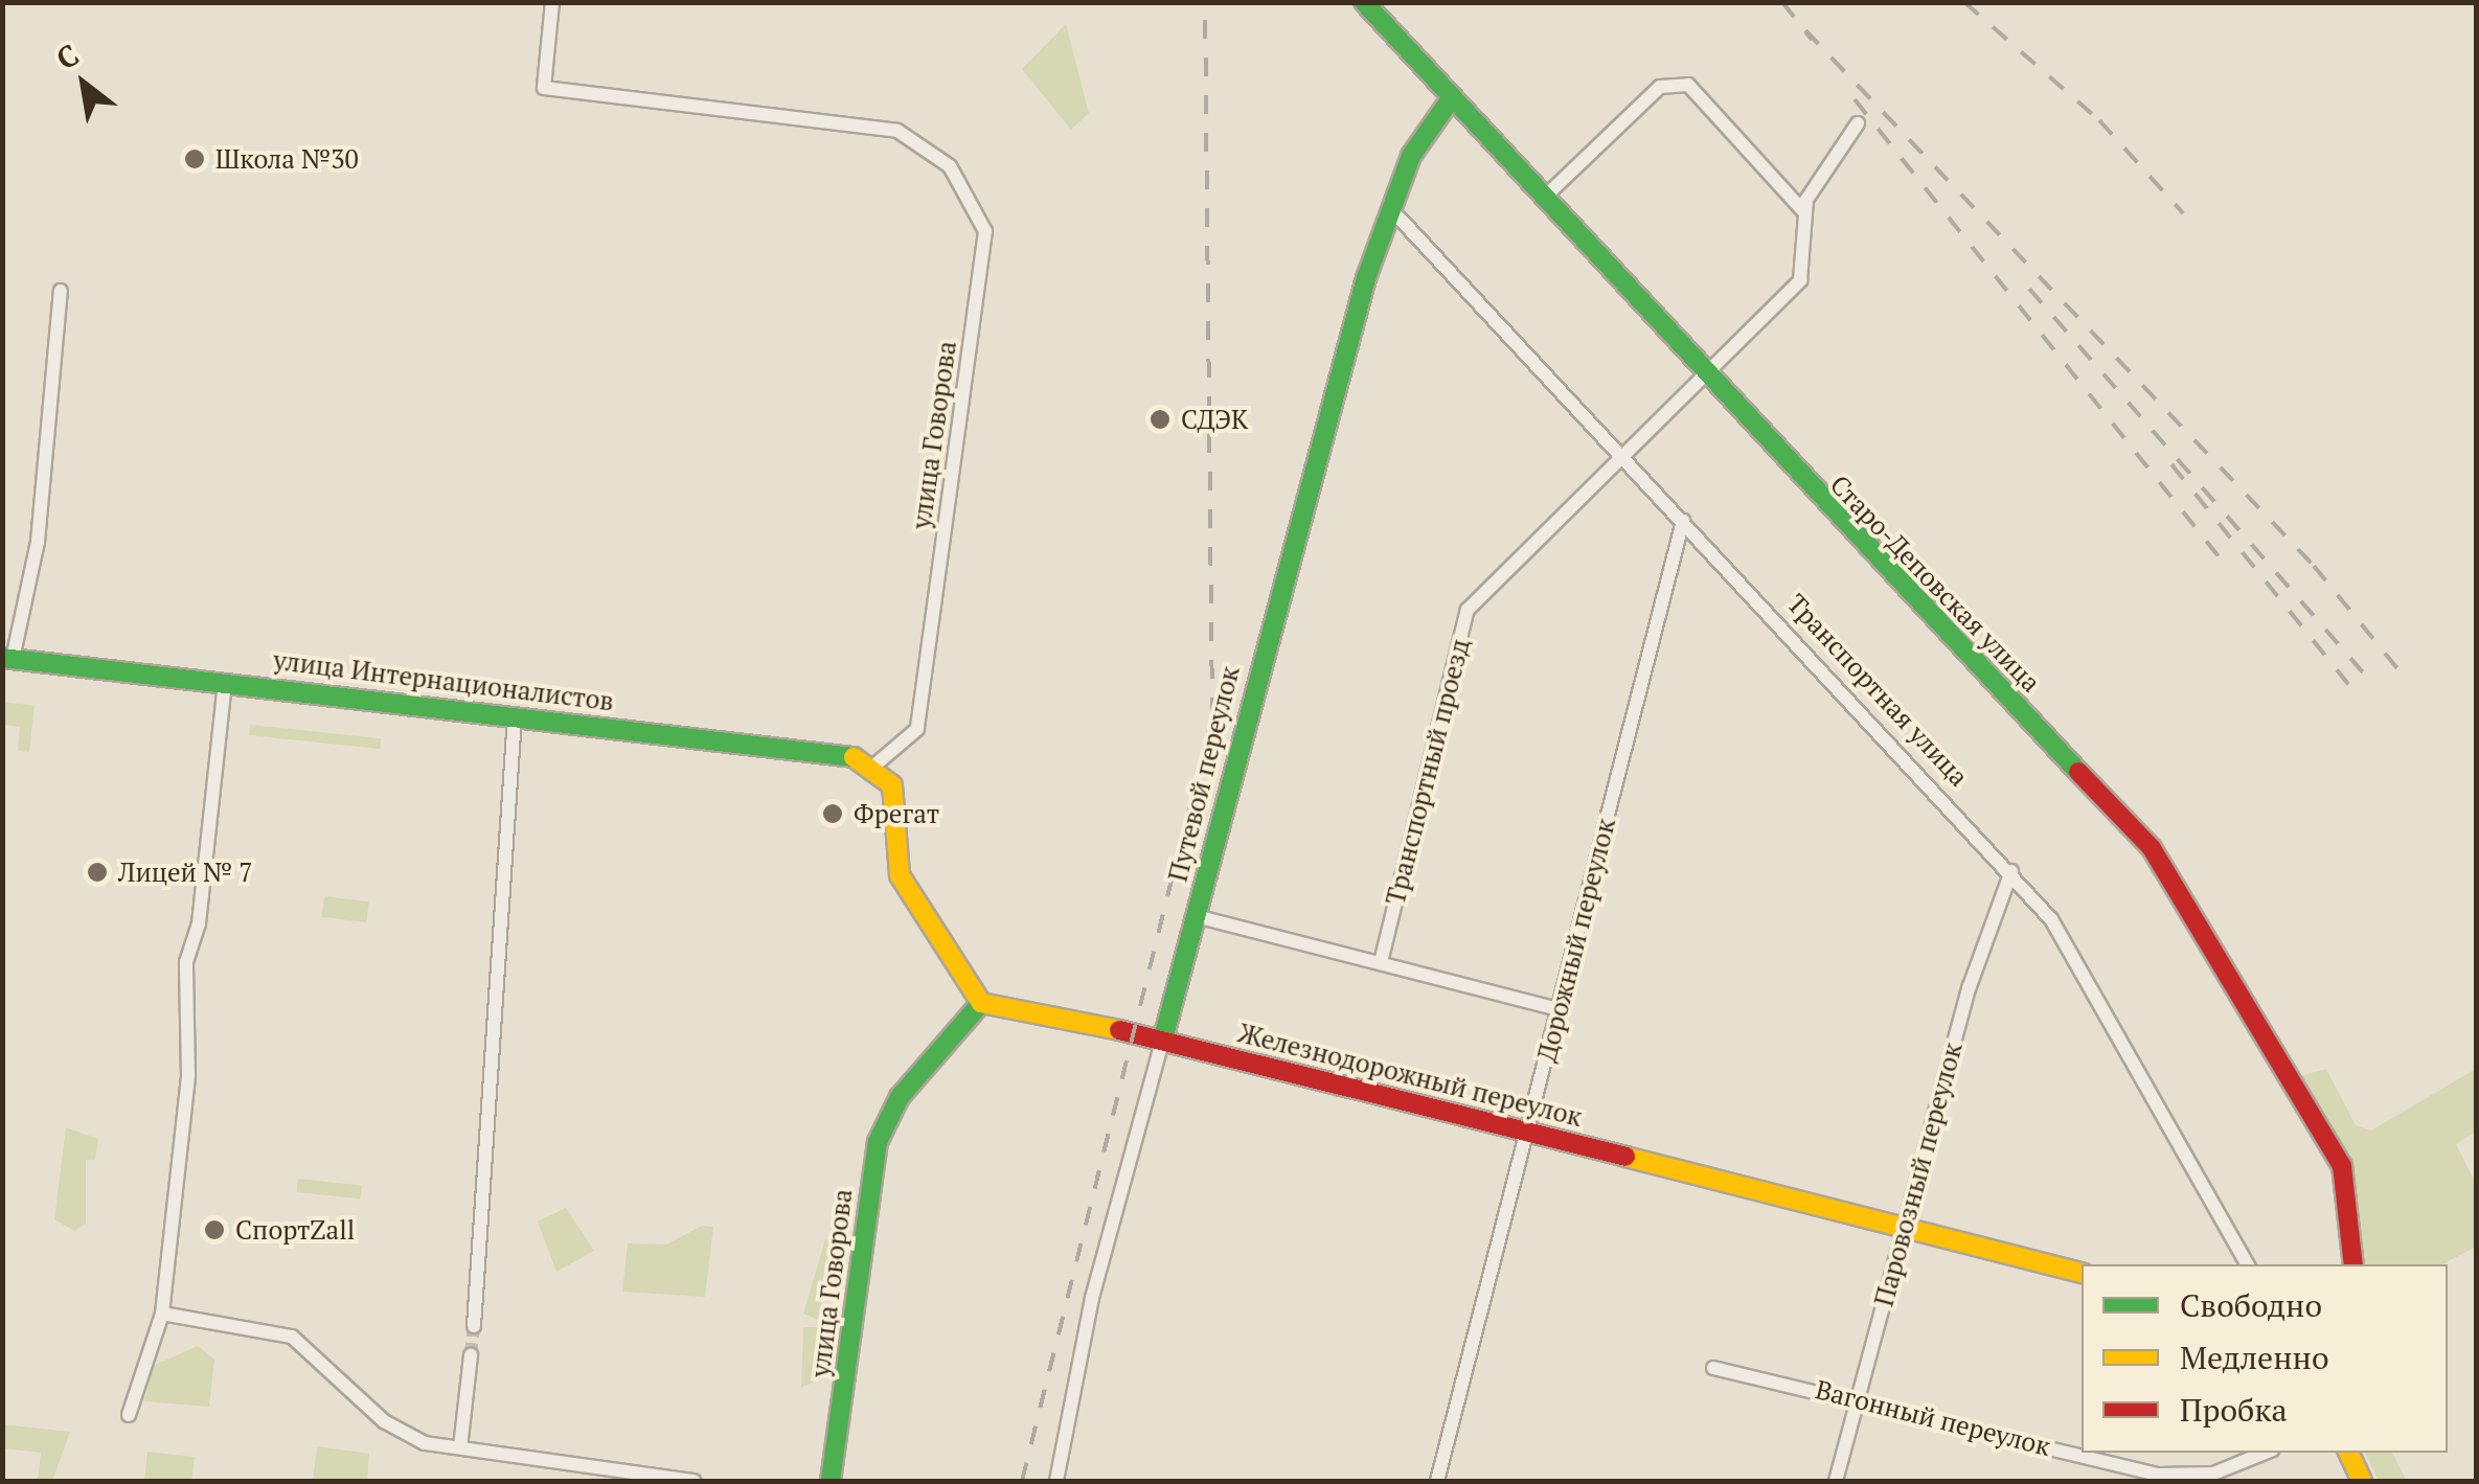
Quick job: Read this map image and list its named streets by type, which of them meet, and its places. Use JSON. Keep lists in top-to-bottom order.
{
  "streets": {
    "street": [
      "улица Говорова",
      "Старо-Деповская улица",
      "улица Интернационалистов",
      "Транспортная улица",
      "Транспортный проезд",
      "Путевой переулок",
      "Дорожный переулок",
      "Железнодорожный переулок",
      "Паровозный переулок",
      "Вагонный переулок"
    ]
  },
  "crossings": [
    ["улица Говорова", "улица Интернационалистов"],
    ["улица Говорова", "Железнодорожный переулок"],
    ["Старо-Деповская улица", "Транспортный проезд"],
    ["Старо-Деповская улица", "Путевой переулок"],
    ["Транспортная улица", "Транспортный проезд"],
    ["Транспортная улица", "Путевой переулок"],
    ["Транспортная улица", "Дорожный переулок"],
    ["Транспортная улица", "Паровозный переулок"],
    ["Путевой переулок", "Железнодорожный переулок"],
    ["Дорожный переулок", "Железнодорожный переулок"],
    ["Железнодорожный переулок", "Паровозный переулок"],
    ["Паровозный переулок", "Вагонный переулок"]
  ],
  "places": [
    "Школа №30",
    "СДЭК",
    "Фрегат",
    "Лицей № 7",
    "СпортZall"
  ],
  "legend": ["Свободно", "Медленно", "Пробка"],
  "north": "top left"
}
